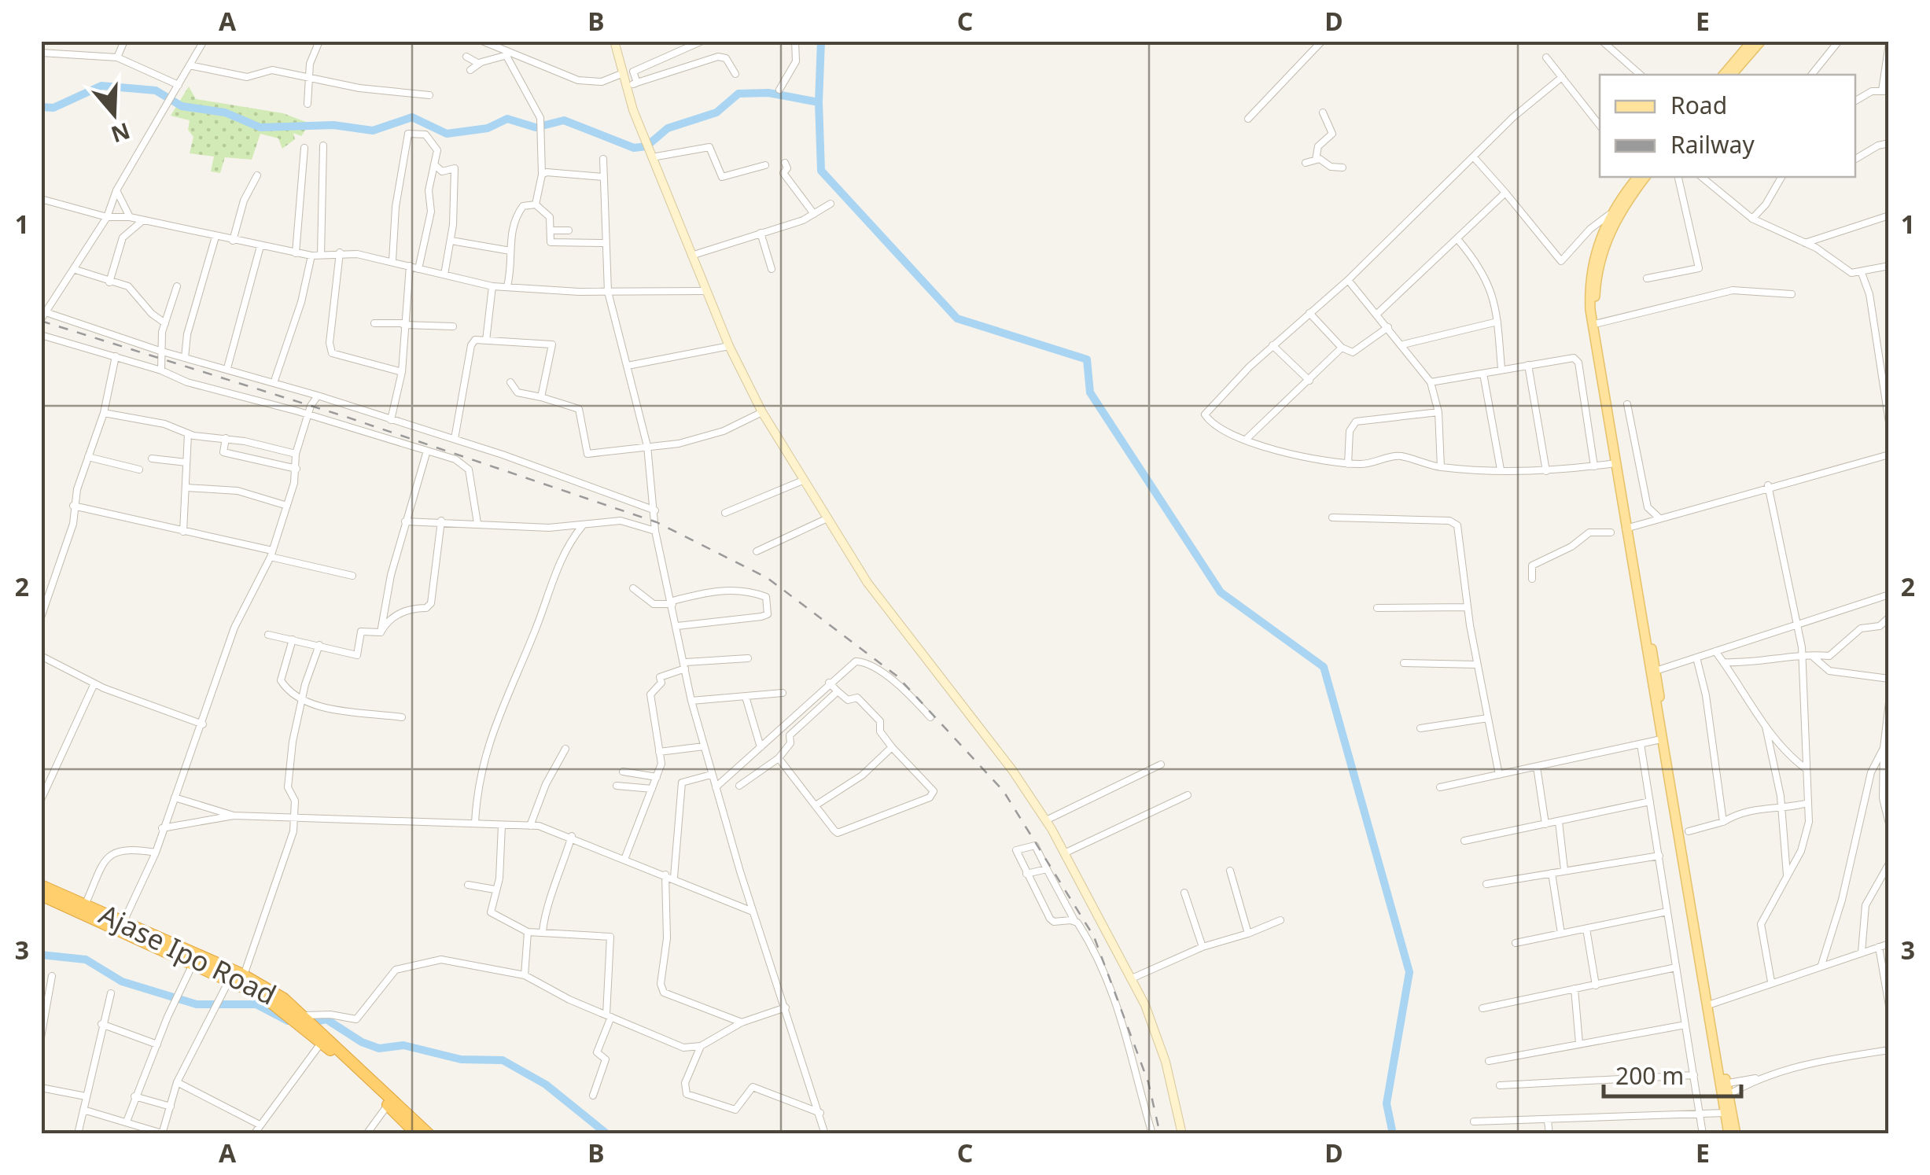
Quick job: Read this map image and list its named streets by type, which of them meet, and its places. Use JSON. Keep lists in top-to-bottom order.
{
  "streets": {
    "highway": ["Ajase Ipo Road"]
  },
  "legend": ["Road", "Railway"],
  "scale_bar": "200 m",
  "north": "bottom",
  "grid": {
    "columns": [
      "A",
      "B",
      "C",
      "D",
      "E"
    ],
    "rows": ["1", "2", "3"]
  }
}
